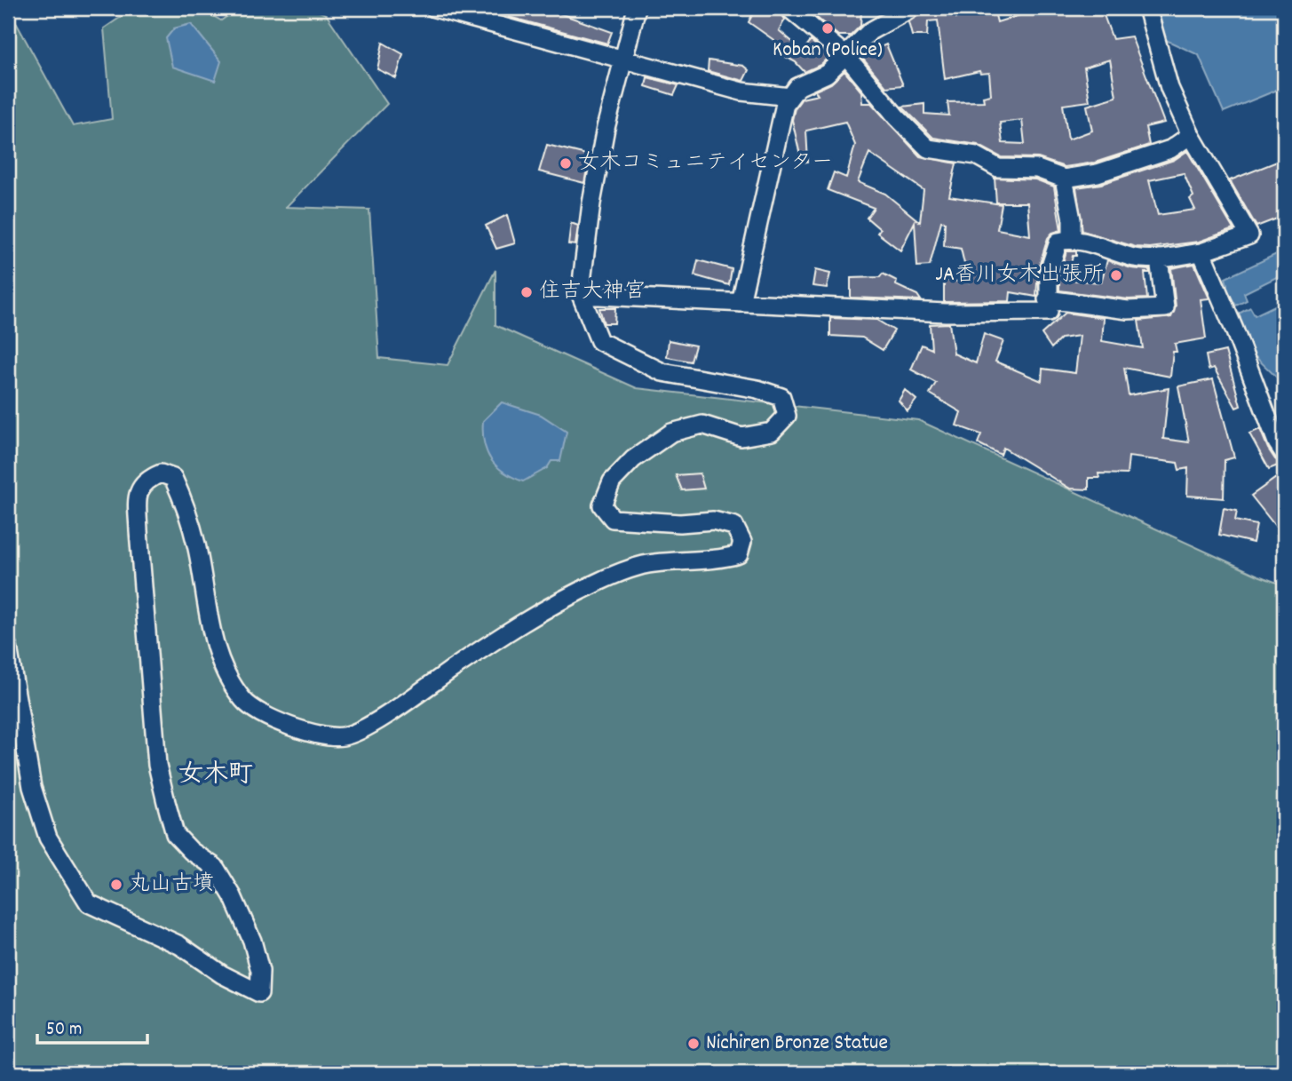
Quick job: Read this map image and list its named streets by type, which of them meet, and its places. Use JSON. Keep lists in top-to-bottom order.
{
  "districts": ["女木町"],
  "places": [
    "Koban (Police)",
    "女木コミュニテイセンター",
    "JA香川女木出張所",
    "住吉大神宮",
    "丸山古墳",
    "Nichiren Bronze Statue"
  ],
  "scale_bar": "50 m"
}
